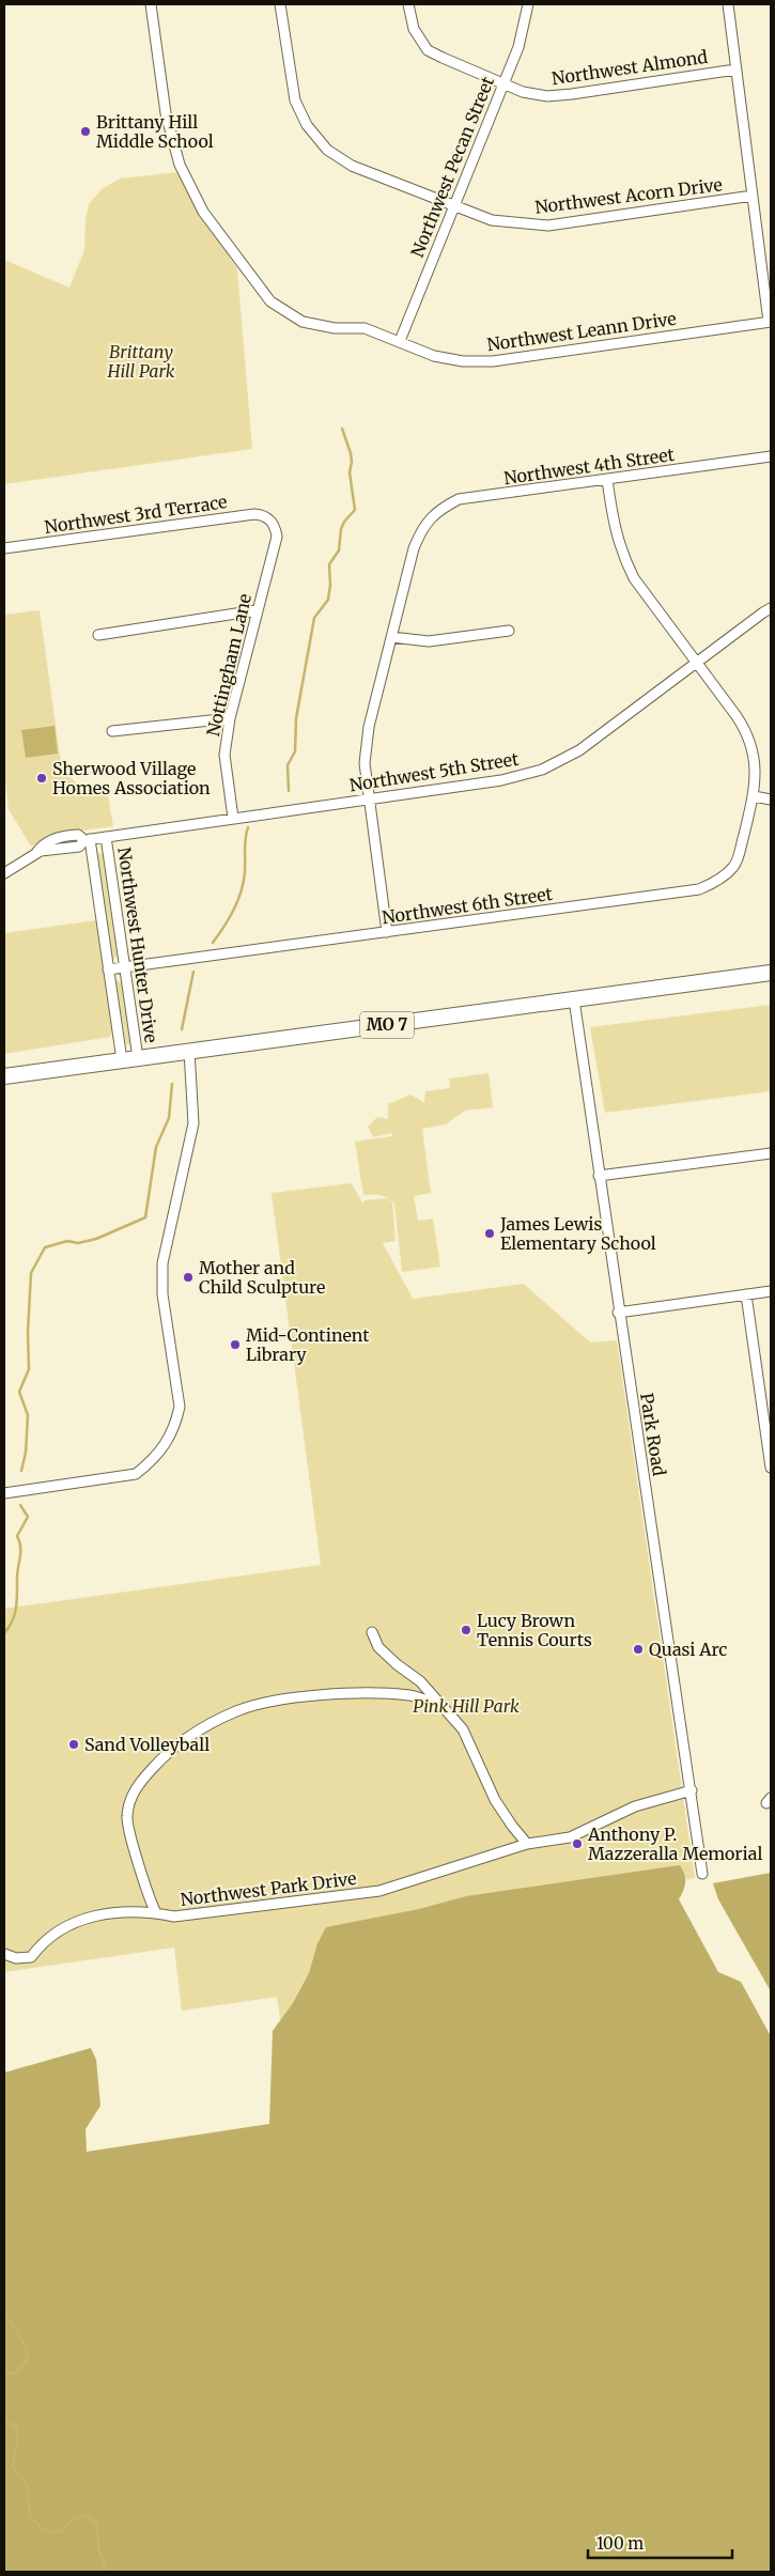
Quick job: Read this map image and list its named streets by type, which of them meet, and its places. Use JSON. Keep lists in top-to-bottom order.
{
  "streets": {
    "main road": ["MO 7"],
    "street": [
      "Northwest Almond",
      "Northwest Pecan Street",
      "Northwest Acorn Drive",
      "Northwest Leann Drive",
      "Northwest 4th Street",
      "Northwest 3rd Terrace",
      "Nottingham Lane",
      "Northwest 5th Street",
      "Northwest 6th Street",
      "Northwest Hunter Drive",
      "Park Road",
      "Northwest Park Drive"
    ]
  },
  "crossings": [
    ["Northwest Almond", "Northwest Pecan Street"],
    ["Northwest Pecan Street", "Northwest Acorn Drive"],
    ["Northwest Pecan Street", "Northwest Leann Drive"],
    ["Northwest 4th Street", "Northwest 6th Street"],
    ["Northwest 3rd Terrace", "Nottingham Lane"],
    ["Nottingham Lane", "Northwest 5th Street"],
    ["Northwest 5th Street", "Northwest 6th Street"],
    ["Northwest 5th Street", "Northwest Hunter Drive"],
    ["Northwest 6th Street", "Northwest Hunter Drive"],
    ["Northwest Hunter Drive", "MO 7"],
    ["MO 7", "Park Road"],
    ["Park Road", "Northwest Park Drive"]
  ],
  "parks": ["Brittany Hill Park", "Pink Hill Park"],
  "places": [
    "Brittany Hill Middle School",
    "Sherwood Village Homes Association",
    "James Lewis Elementary School",
    "Mother and Child Sculpture",
    "Mid-Continent Library",
    "Lucy Brown Tennis Courts",
    "Quasi Arc",
    "Sand Volleyball",
    "Anthony P. Mazzeralla Memorial"
  ],
  "scale_bar": "100 m"
}
